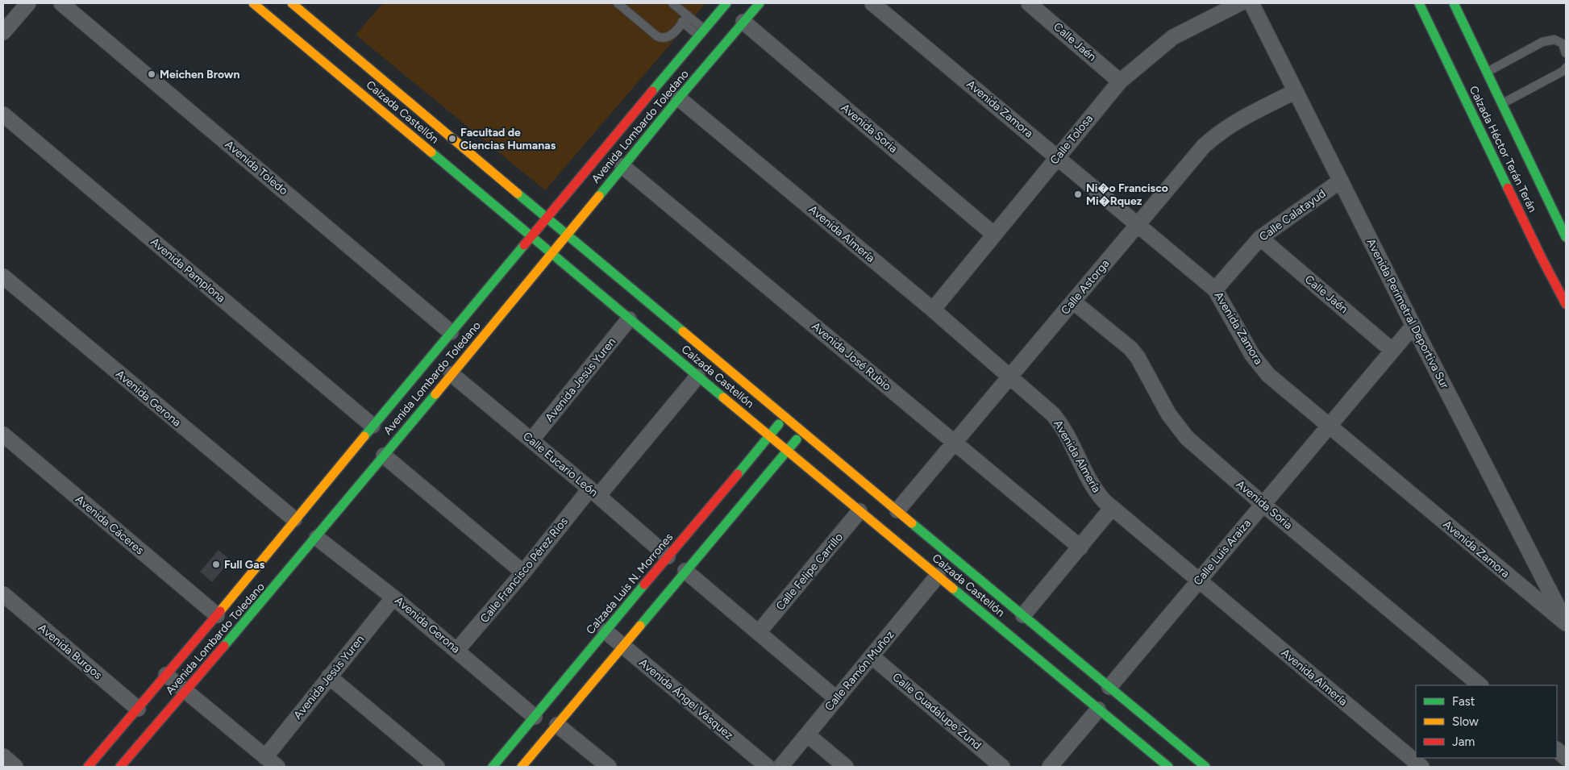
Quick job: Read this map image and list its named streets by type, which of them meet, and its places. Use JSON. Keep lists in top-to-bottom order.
{
  "streets": {
    "main road": [
      "Calzada Castellón",
      "Avenida Lombardo Toledano",
      "Calzada Héctor Terán Terán",
      "Calzada Luis N. Morrones"
    ],
    "street": [
      "Calle Jaén",
      "Avenida Zamora",
      "Avenida Soria",
      "Calle Tolosa",
      "Avenida Toledo",
      "Calle Calatayud",
      "Avenida Almería",
      "Avenida Pamplona",
      "Calle Astorga",
      "Avenida Perimetral Deportiva Sur",
      "Avenida José Rubio",
      "Avenida Jesús Yuren",
      "Avenida Gerona",
      "Calle Eucario León",
      "Avenida Cáceres",
      "Calle Luis Araiza",
      "Calle Francisco Pérez Ríos",
      "Calle Felipe Carrillo",
      "Avenida Burgos",
      "Calle Ramón Muñoz",
      "Avenida Ángel Vásquez",
      "Calle Guadalupe Zund"
    ]
  },
  "crossings": [
    ["Calle Jaén", "Calle Tolosa"],
    ["Calle Jaén", "Calle Calatayud"],
    ["Calle Jaén", "Calle Luis Araiza"],
    ["Avenida Zamora", "Calle Tolosa"],
    ["Avenida Zamora", "Calle Calatayud"],
    ["Avenida Zamora", "Calle Astorga"],
    ["Avenida Zamora", "Avenida Perimetral Deportiva Sur"],
    ["Avenida Zamora", "Calle Luis Araiza"],
    ["Calzada Castellón", "Avenida Lombardo Toledano"],
    ["Calzada Castellón", "Calle Astorga"],
    ["Calzada Castellón", "Avenida Jesús Yuren"],
    ["Calzada Castellón", "Calle Luis Araiza"],
    ["Calzada Castellón", "Calle Francisco Pérez Ríos"],
    ["Calzada Castellón", "Calle Felipe Carrillo"],
    ["Calzada Castellón", "Calzada Luis N. Morrones"],
    ["Calzada Castellón", "Calle Ramón Muñoz"],
    ["Avenida Lombardo Toledano", "Avenida Soria"],
    ["Avenida Lombardo Toledano", "Avenida Toledo"],
    ["Avenida Lombardo Toledano", "Avenida Almería"],
    ["Avenida Lombardo Toledano", "Avenida Pamplona"],
    ["Avenida Lombardo Toledano", "Avenida José Rubio"],
    ["Avenida Lombardo Toledano", "Avenida Gerona"],
    ["Avenida Lombardo Toledano", "Calle Eucario León"],
    ["Avenida Lombardo Toledano", "Avenida Cáceres"],
    ["Avenida Lombardo Toledano", "Avenida Burgos"],
    ["Avenida Soria", "Calle Tolosa"],
    ["Avenida Soria", "Calle Astorga"],
    ["Avenida Soria", "Calle Luis Araiza"],
    ["Calle Tolosa", "Avenida Almería"],
    ["Calle Calatayud", "Avenida Perimetral Deportiva Sur"],
    ["Avenida Almería", "Calle Astorga"],
    ["Avenida Almería", "Calle Luis Araiza"],
    ["Calle Astorga", "Avenida Perimetral Deportiva Sur"],
    ["Calle Astorga", "Avenida José Rubio"],
    ["Avenida Perimetral Deportiva Sur", "Calle Luis Araiza"],
    ["Avenida Jesús Yuren", "Avenida Gerona"],
    ["Avenida Jesús Yuren", "Calle Eucario León"],
    ["Avenida Gerona", "Calle Francisco Pérez Ríos"],
    ["Avenida Gerona", "Calzada Luis N. Morrones"],
    ["Calle Eucario León", "Calle Francisco Pérez Ríos"],
    ["Calle Eucario León", "Calzada Luis N. Morrones"],
    ["Calzada Luis N. Morrones", "Avenida Ángel Vásquez"],
    ["Calle Ramón Muñoz", "Calle Guadalupe Zund"]
  ],
  "places": [
    "Meichen Brown",
    "Facultad de Ciencias Humanas",
    "Ni�o Francisco Mi�Rquez",
    "Full Gas"
  ],
  "legend": ["Fast", "Slow", "Jam"]
}
